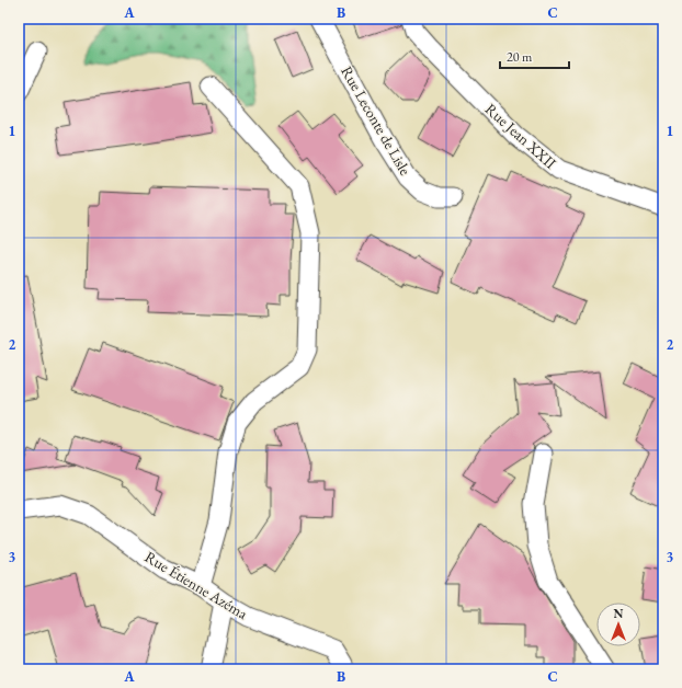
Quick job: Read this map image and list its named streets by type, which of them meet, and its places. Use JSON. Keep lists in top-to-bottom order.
{
  "streets": {
    "street": ["Rue Leconte de Lisle", "Rue Jean XXII", "Rue Étienne Azéma"]
  },
  "scale_bar": "20 m",
  "north": "top",
  "grid": {
    "columns": ["A", "B", "C"],
    "rows": ["1", "2", "3"]
  }
}
